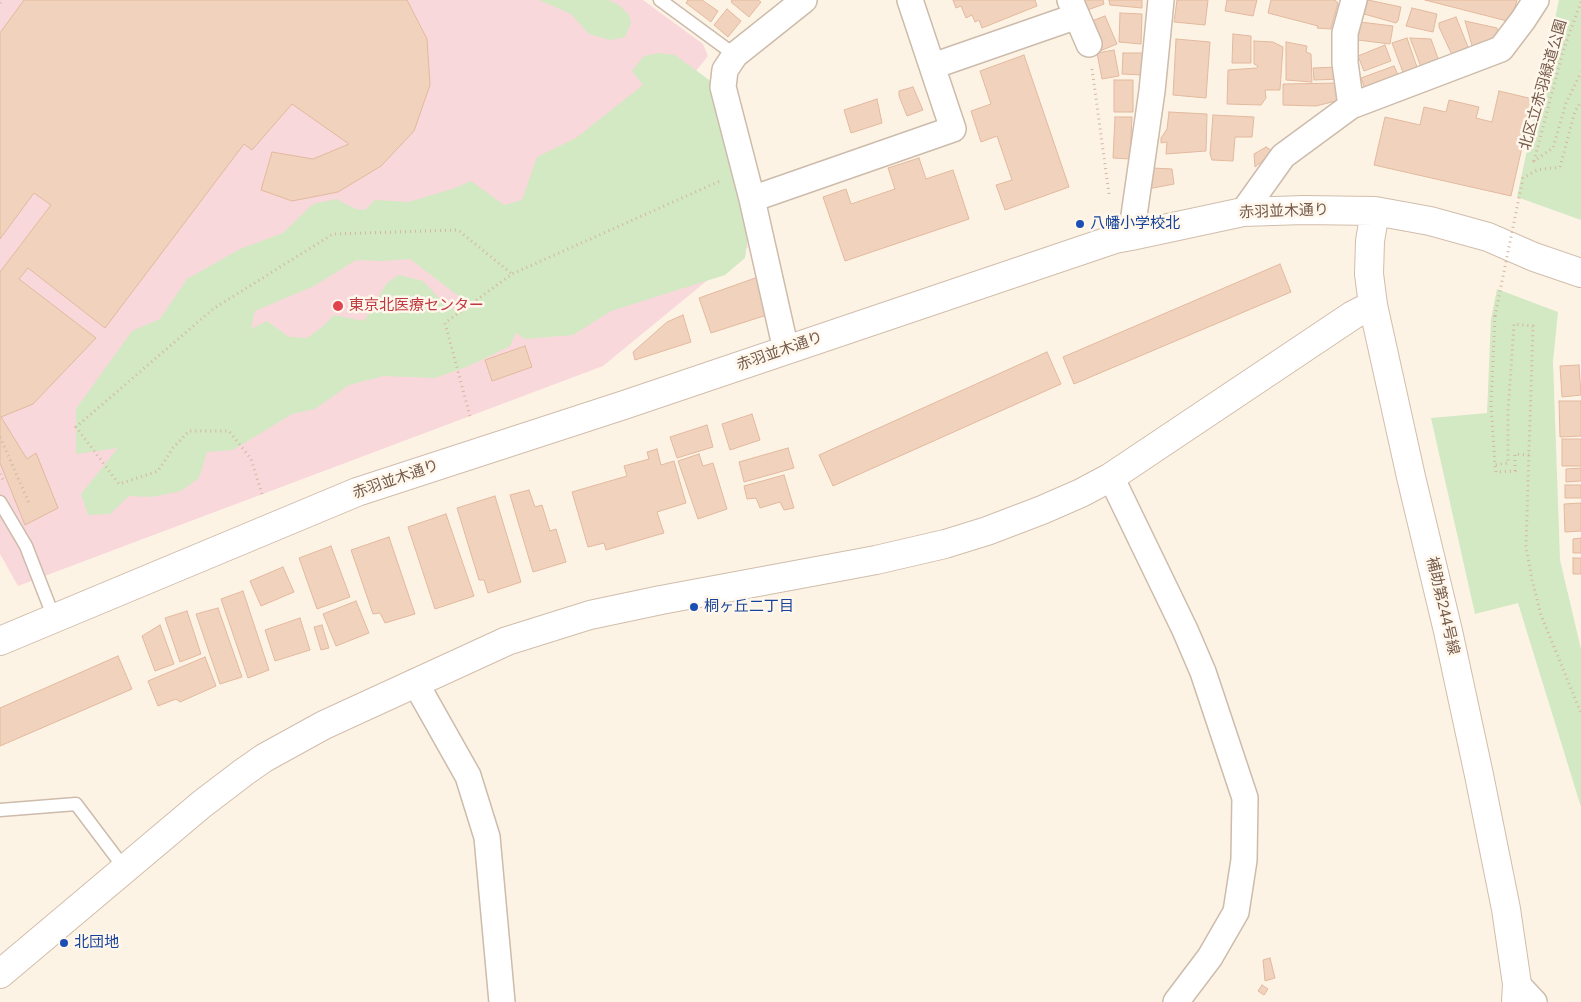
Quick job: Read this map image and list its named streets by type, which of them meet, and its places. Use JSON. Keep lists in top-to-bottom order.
{
  "streets": {
    "street": ["赤羽並木通り", "補助第244号線"],
    "path": ["北区立赤羽緑道公園"]
  },
  "crossings": [
    ["赤羽並木通り", "補助第244号線"]
  ],
  "places": [
    "八幡小学校北",
    "東京北医療センター",
    "桐ヶ丘二丁目",
    "北団地"
  ]
}
